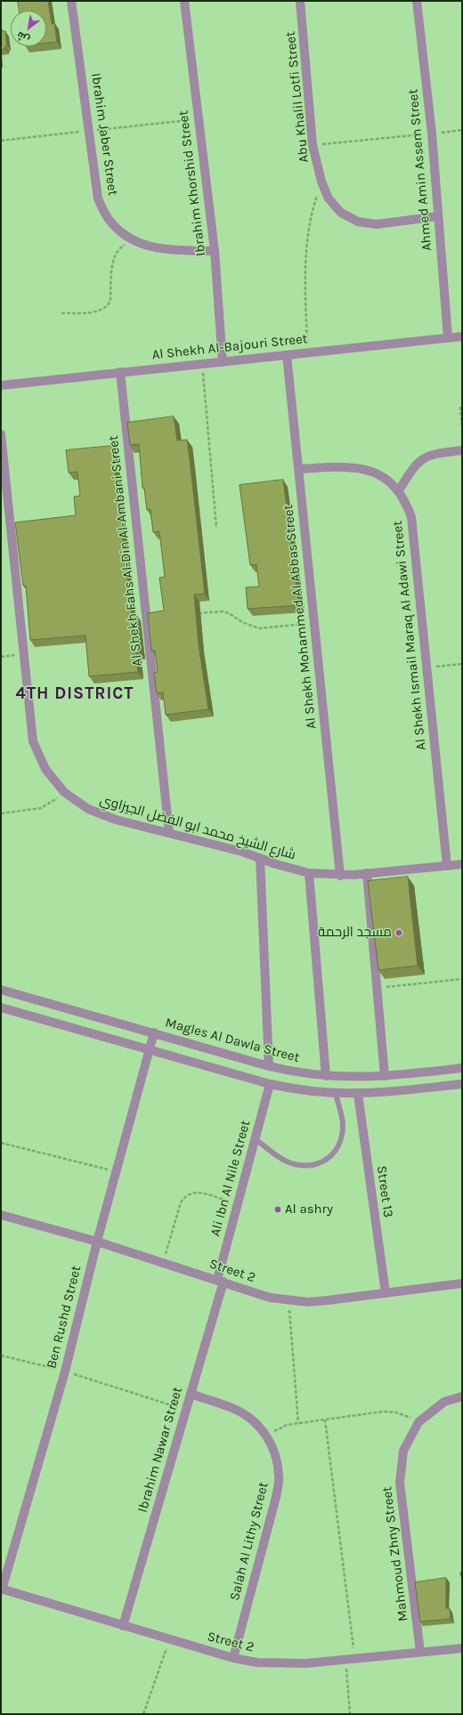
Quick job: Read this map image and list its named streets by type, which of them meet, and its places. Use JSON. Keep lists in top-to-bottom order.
{
  "streets": {
    "street": [
      "Abu Khalil Lotfi Street",
      "Ibrahim Jaber Street",
      "Ahmed Amin Assem Street",
      "Ibrahim Khorshid Street",
      "Al Shekh Al-Bajouri Street",
      "Al Shekh Fahs Al-Din Al-Ambani Street",
      "Al Shekh Mohammed Al Abbas Street",
      "Al Shekh Ismail Maraq Al Adawi Street",
      "شارع الشيخ محمد ابو الفضل الجيزاوي",
      "Magles Al Dawla Street",
      "Ali Ibn Al Nile Street",
      "Street 13",
      "Street 2",
      "Ben Rushd Street",
      "Ibrahim Nawar Street",
      "Salah Al Lithy Street",
      "Mahmoud Zhny Street"
    ]
  },
  "crossings": [
    ["Abu Khalil Lotfi Street", "Ahmed Amin Assem Street"],
    ["Ibrahim Jaber Street", "Ibrahim Khorshid Street"],
    ["Ahmed Amin Assem Street", "Al Shekh Al-Bajouri Street"],
    ["Ibrahim Khorshid Street", "Al Shekh Al-Bajouri Street"],
    ["Al Shekh Al-Bajouri Street", "Al Shekh Fahs Al-Din Al-Ambani Street"],
    ["Al Shekh Al-Bajouri Street", "Al Shekh Mohammed Al Abbas Street"],
    ["Al Shekh Fahs Al-Din Al-Ambani Street", "شارع الشيخ محمد ابو الفضل الجيزاوي"],
    ["Al Shekh Mohammed Al Abbas Street", "Al Shekh Ismail Maraq Al Adawi Street"],
    ["Al Shekh Mohammed Al Abbas Street", "شارع الشيخ محمد ابو الفضل الجيزاوي"],
    ["Al Shekh Ismail Maraq Al Adawi Street", "شارع الشيخ محمد ابو الفضل الجيزاوي"],
    ["Magles Al Dawla Street", "Ben Rushd Street"],
    ["Ali Ibn Al Nile Street", "Street 2"],
    ["Ali Ibn Al Nile Street", "Ibrahim Nawar Street"],
    ["Street 13", "Street 2"],
    ["Street 2", "Ben Rushd Street"],
    ["Street 2", "Ibrahim Nawar Street"],
    ["Street 2", "Salah Al Lithy Street"],
    ["Street 2", "Mahmoud Zhny Street"],
    ["Ibrahim Nawar Street", "Salah Al Lithy Street"]
  ],
  "districts": ["4TH DISTRICT"],
  "places": ["مسجد الرحمة", "Al ashry"],
  "north": "bottom left"
}
